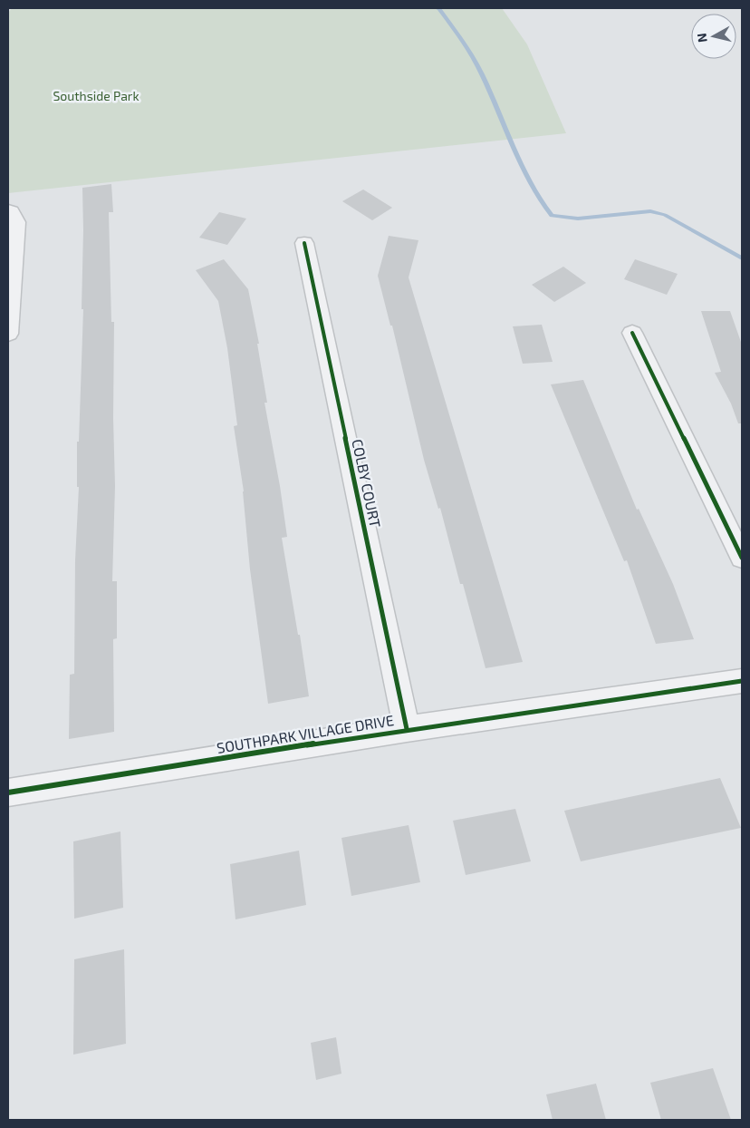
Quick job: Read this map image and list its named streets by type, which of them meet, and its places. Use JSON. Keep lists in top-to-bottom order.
{
  "streets": {
    "street": ["COLBY COURT", "SOUTHPARK VILLAGE DRIVE"]
  },
  "crossings": [
    ["COLBY COURT", "SOUTHPARK VILLAGE DRIVE"]
  ],
  "parks": ["Southside Park"],
  "north": "left"
}
